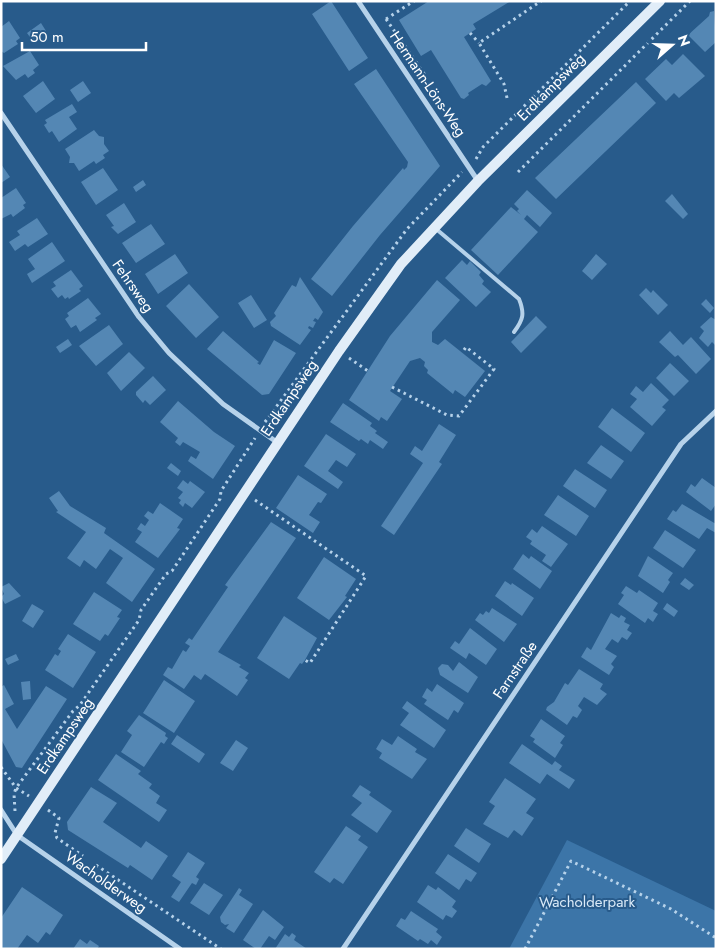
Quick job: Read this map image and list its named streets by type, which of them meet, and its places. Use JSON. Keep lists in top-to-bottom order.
{
  "streets": {
    "main road": ["Erdkampsweg"],
    "street": [
      "Hermann-Löns-Weg",
      "Fehrsweg",
      "Farnstraße",
      "Wacholderweg"
    ]
  },
  "crossings": [
    ["Hermann-Löns-Weg", "Erdkampsweg"],
    ["Erdkampsweg", "Fehrsweg"],
    ["Erdkampsweg", "Wacholderweg"]
  ],
  "parks": ["Wacholderpark"],
  "scale_bar": "50 m",
  "north": "right"
}
